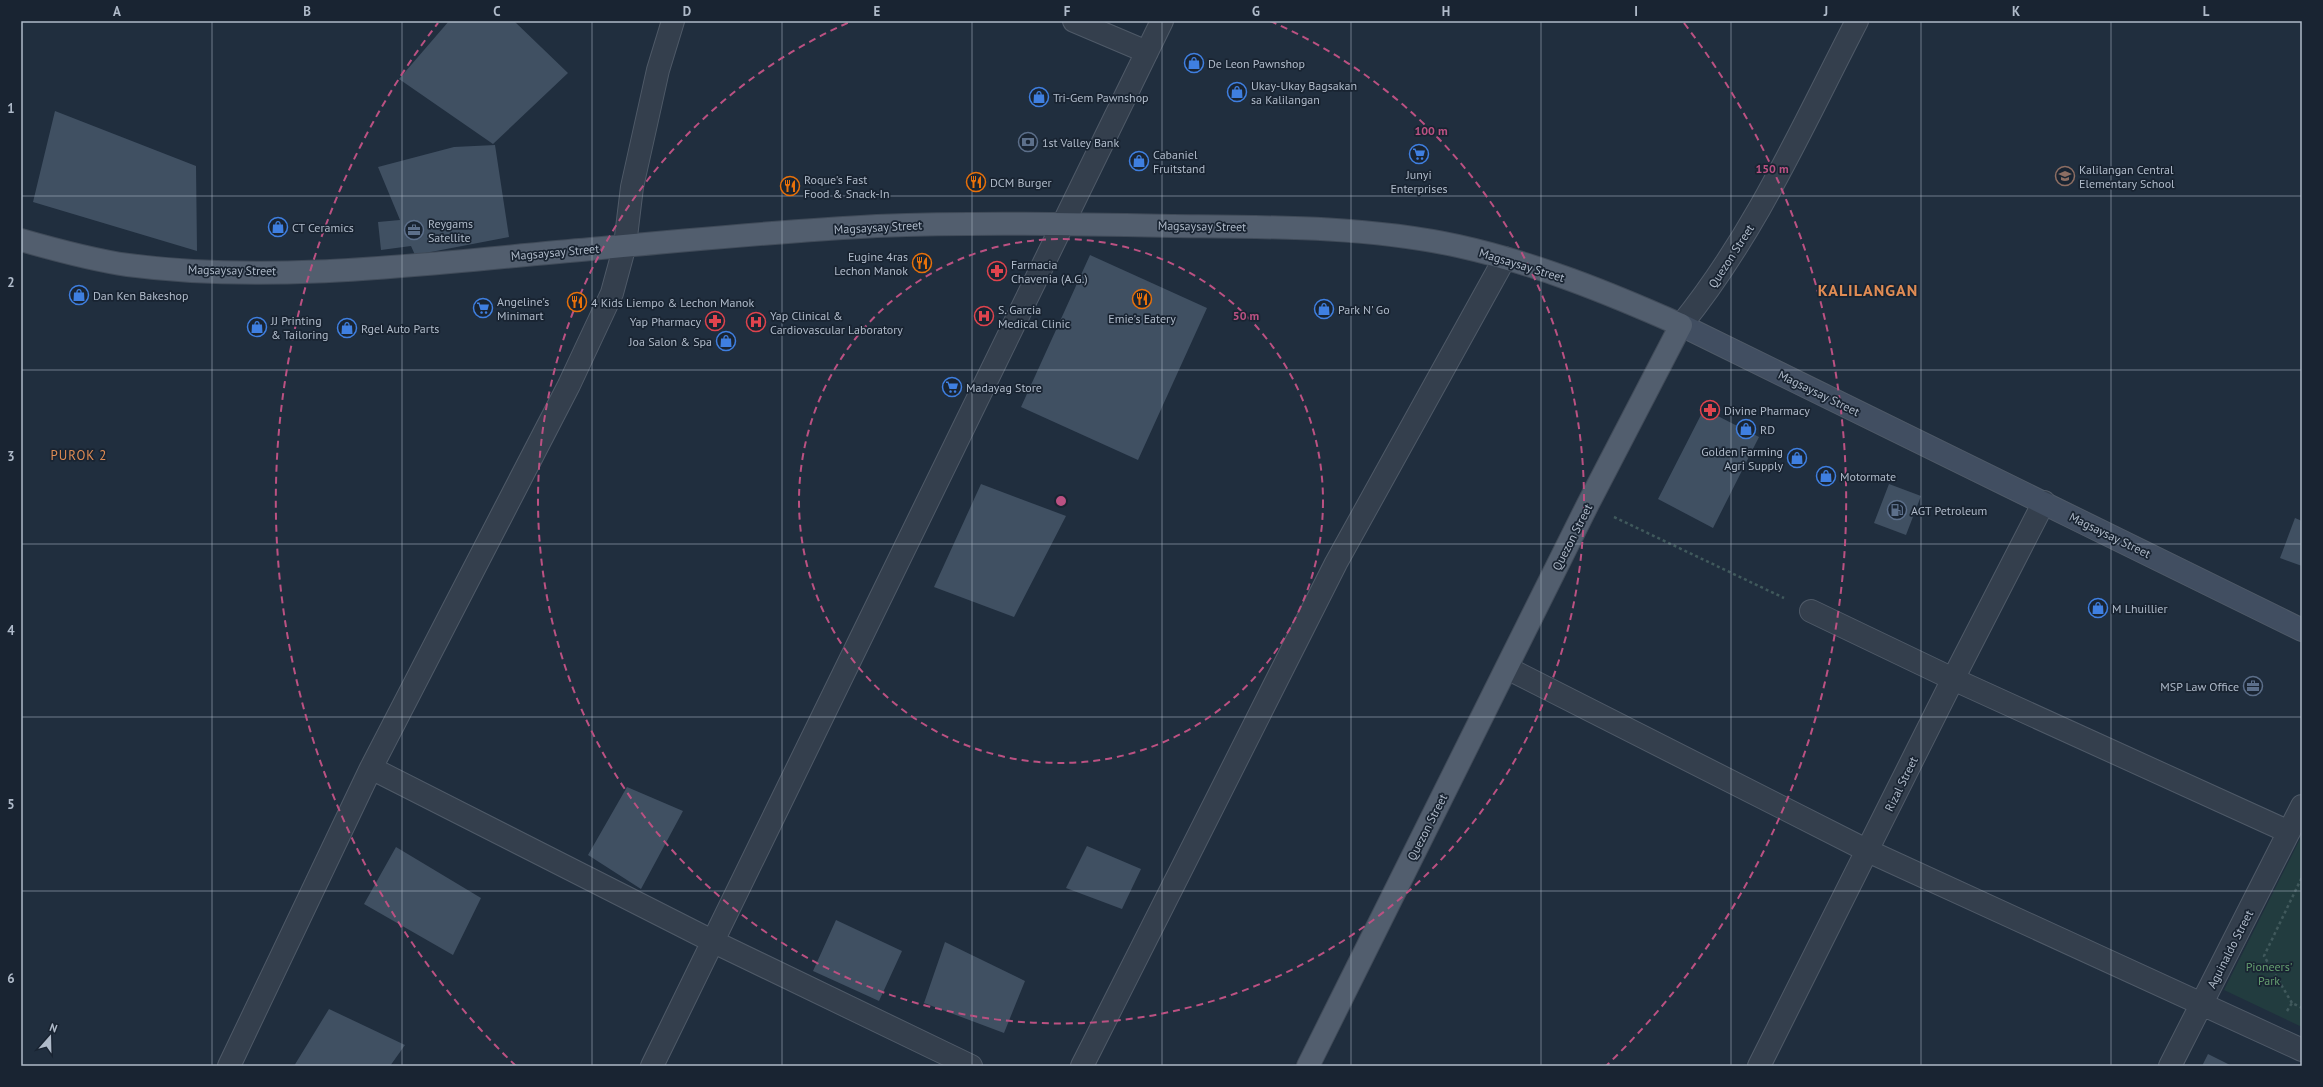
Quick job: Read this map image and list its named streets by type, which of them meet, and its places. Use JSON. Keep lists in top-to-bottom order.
{
  "streets": {
    "main road": ["Magsaysay Street", "Quezon Street"],
    "street": ["Rizal Street", "Aguinaldo Street"]
  },
  "crossings": [
    ["Magsaysay Street", "Quezon Street"],
    ["Magsaysay Street", "Rizal Street"]
  ],
  "districts": ["KALILANGAN", "PUROK 2"],
  "parks": ["Pioneers' Park"],
  "places": {
    "shop": [
      "De Leon Pawnshop",
      "Ukay-Ukay Bagsakan sa Kalilangan",
      "Tri-Gem Pawnshop",
      "Cabaniel Fruitstand",
      "CT Ceramics",
      "Dan Ken Bakeshop",
      "Park N' Go",
      "JJ Printing & Tailoring",
      "Rgel Auto Parts",
      "Joa Salon & Spa",
      "RD",
      "Golden Farming Agri Supply",
      "Motormate",
      "M Lhuillier"
    ],
    "bank": ["1st Valley Bank"],
    "supermarket": ["Junyi Enterprises", "Angeline's Minimart", "Madayag Store"],
    "school or university": ["Kalilangan Central Elementary School"],
    "restaurant": [
      "DCM Burger",
      "Roque's Fast Food & Snack-In",
      "Eugine 4ras Lechon Manok",
      "Emie's Eatery",
      "4 Kids Liempo & Lechon Manok"
    ],
    "office": ["Reygams Satellite", "MSP Law Office"],
    "pharmacy": ["Farmacia Chavenia (A.G.)", "Yap Pharmacy", "Divine Pharmacy"],
    "hospital": ["S. Garcia Medical Clinic", "Yap Clinical & Cardiovascular Laboratory"],
    "fuel station": ["AGT Petroleum"]
  },
  "north": "top",
  "grid": {
    "columns": [
      "A",
      "B",
      "C",
      "D",
      "E",
      "F",
      "G",
      "H",
      "I",
      "J",
      "K",
      "L"
    ],
    "rows": [
      "1",
      "2",
      "3",
      "4",
      "5",
      "6"
    ]
  },
  "rings": ["100 m", "150 m", "50 m"]
}
